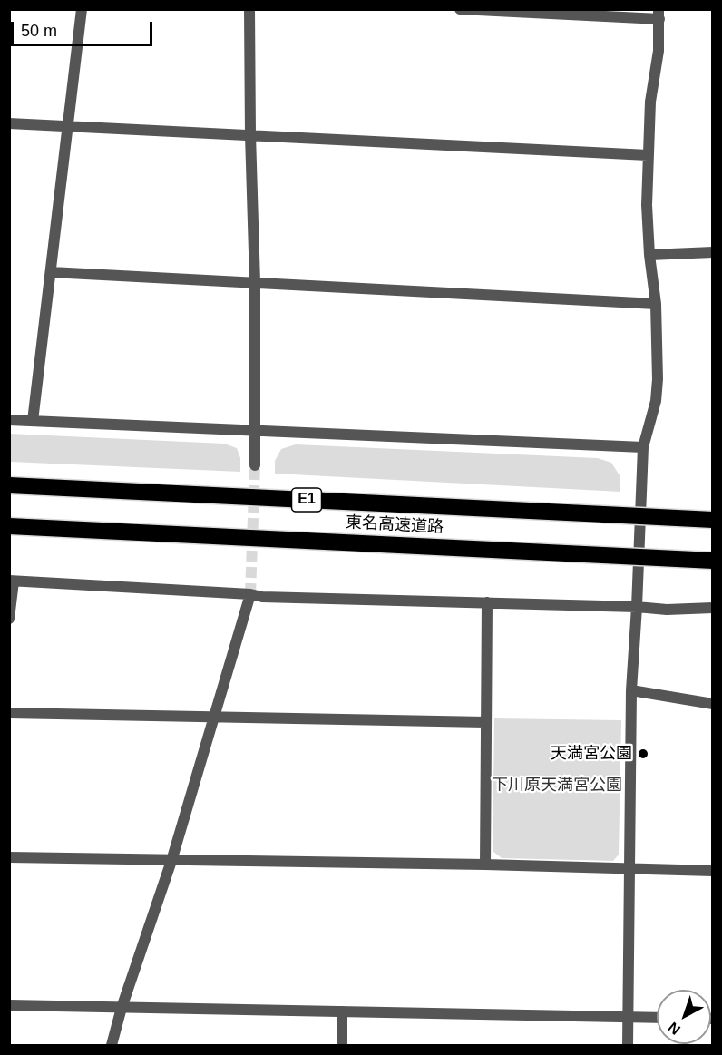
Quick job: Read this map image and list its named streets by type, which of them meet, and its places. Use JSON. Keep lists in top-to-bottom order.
{
  "streets": {
    "highway": ["E1", "東名高速道路"]
  },
  "parks": ["下川原天満宮公園"],
  "places": ["天満宮公園"],
  "scale_bar": "50 m",
  "north": "bottom left"
}
